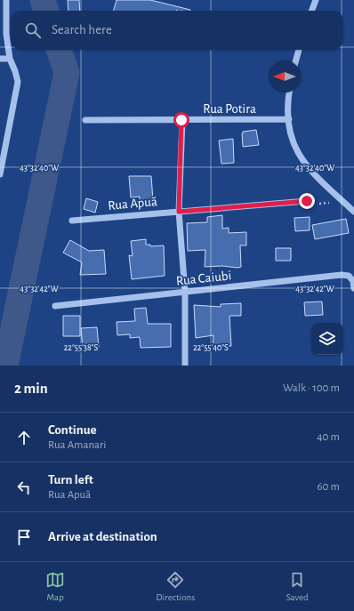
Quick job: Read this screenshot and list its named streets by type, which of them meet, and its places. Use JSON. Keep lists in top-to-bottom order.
{
  "streets": {
    "street": ["Rua Potira", "Rua Apuã", "Rua Caiubi"]
  },
  "north": "left",
  "page": {
    "search": "Search here",
    "heading": ["2 min", "Walk · 100 m"],
    "list": [
      ["Continue", "Rua Amanari", "40 m"],
      ["Turn left", "Rua Apuã", "60 m"],
      "Arrive at destination"
    ],
    "nav": ["Map", "Directions", "Saved"]
  },
  "coordinates": [
    "43°32'40\"W",
    "43°32'42\"W",
    "22°55'38\"S",
    "22°55'40\"S"
  ]
}
